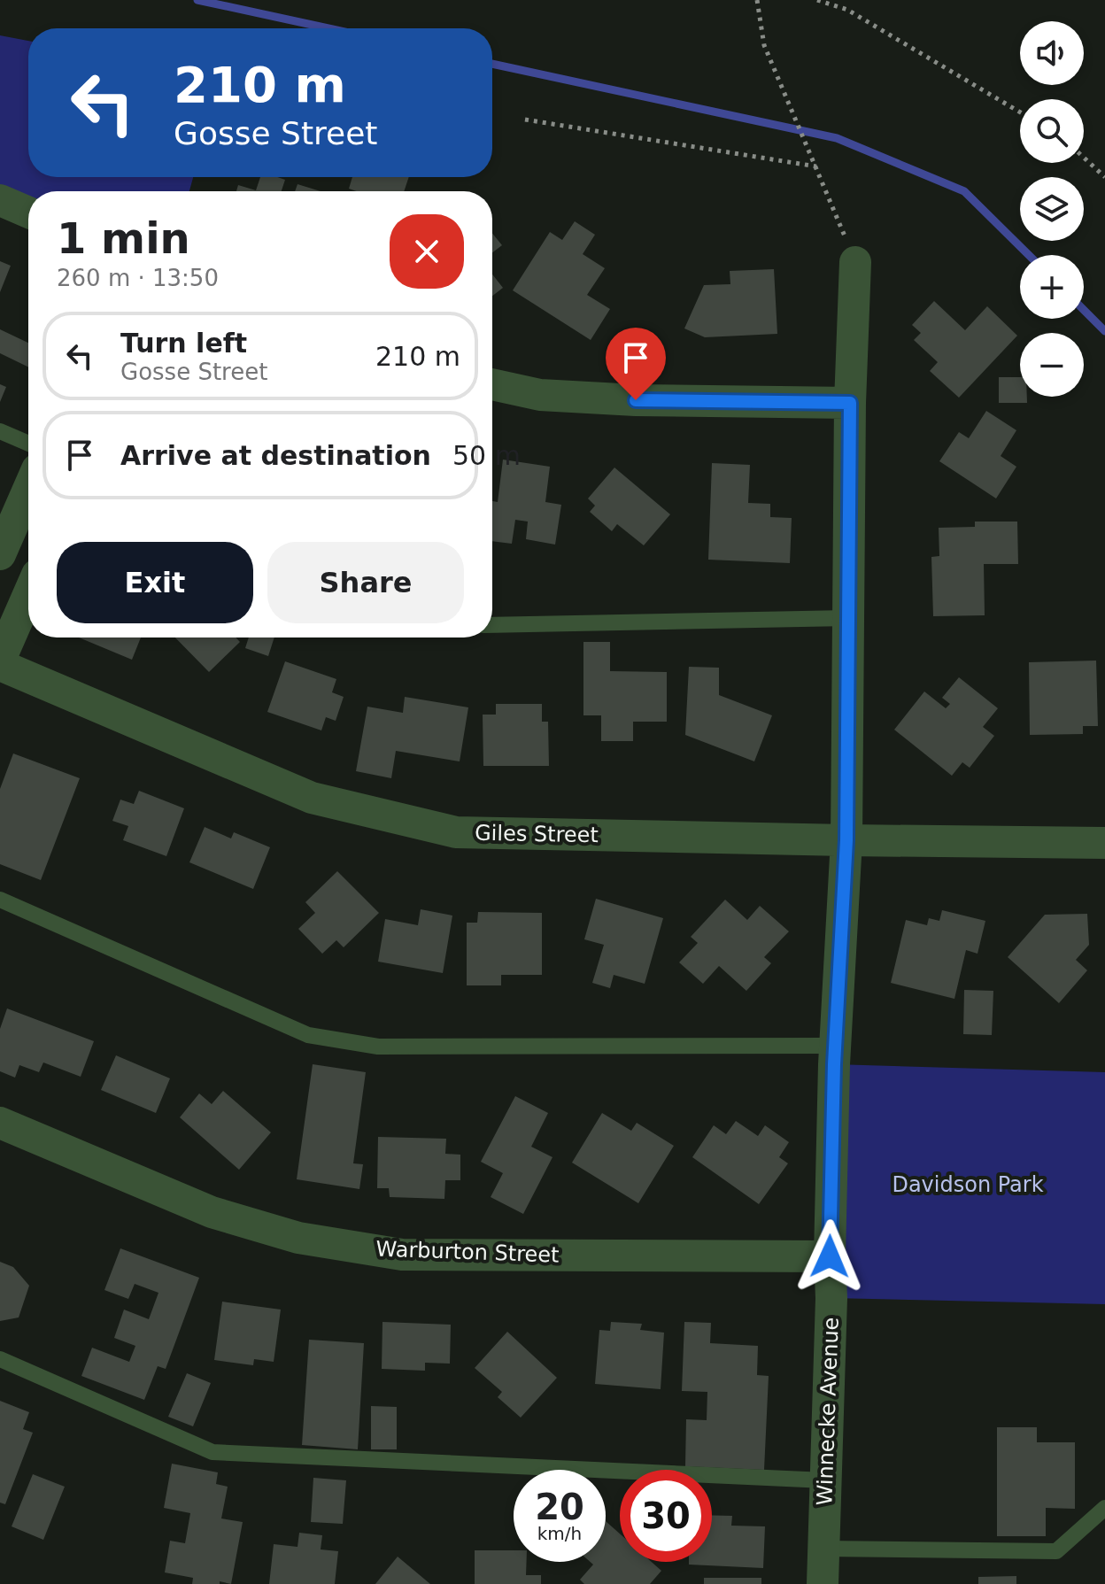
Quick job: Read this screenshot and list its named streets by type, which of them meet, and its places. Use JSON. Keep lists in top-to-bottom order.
{
  "streets": {
    "street": ["Giles Street", "Warburton Street", "Winnecke Avenue"]
  },
  "crossings": [
    ["Giles Street", "Winnecke Avenue"],
    ["Warburton Street", "Winnecke Avenue"]
  ],
  "parks": ["Davidson Park"],
  "page": {
    "map_buttons": ["+", "−"],
    "turn": ["210 m", "Gosse Street"],
    "heading": ["1 min", "260 m · 13:50"],
    "list": [
      {
        "name": "Turn left",
        "note": "Gosse Street",
        "value": "210 m"
      },
      {
        "name": "Arrive at destination",
        "value": "50 m"
      }
    ],
    "buttons": ["Exit", "Share"],
    "speed": "20 km/h",
    "limit": "30"
  }
}
